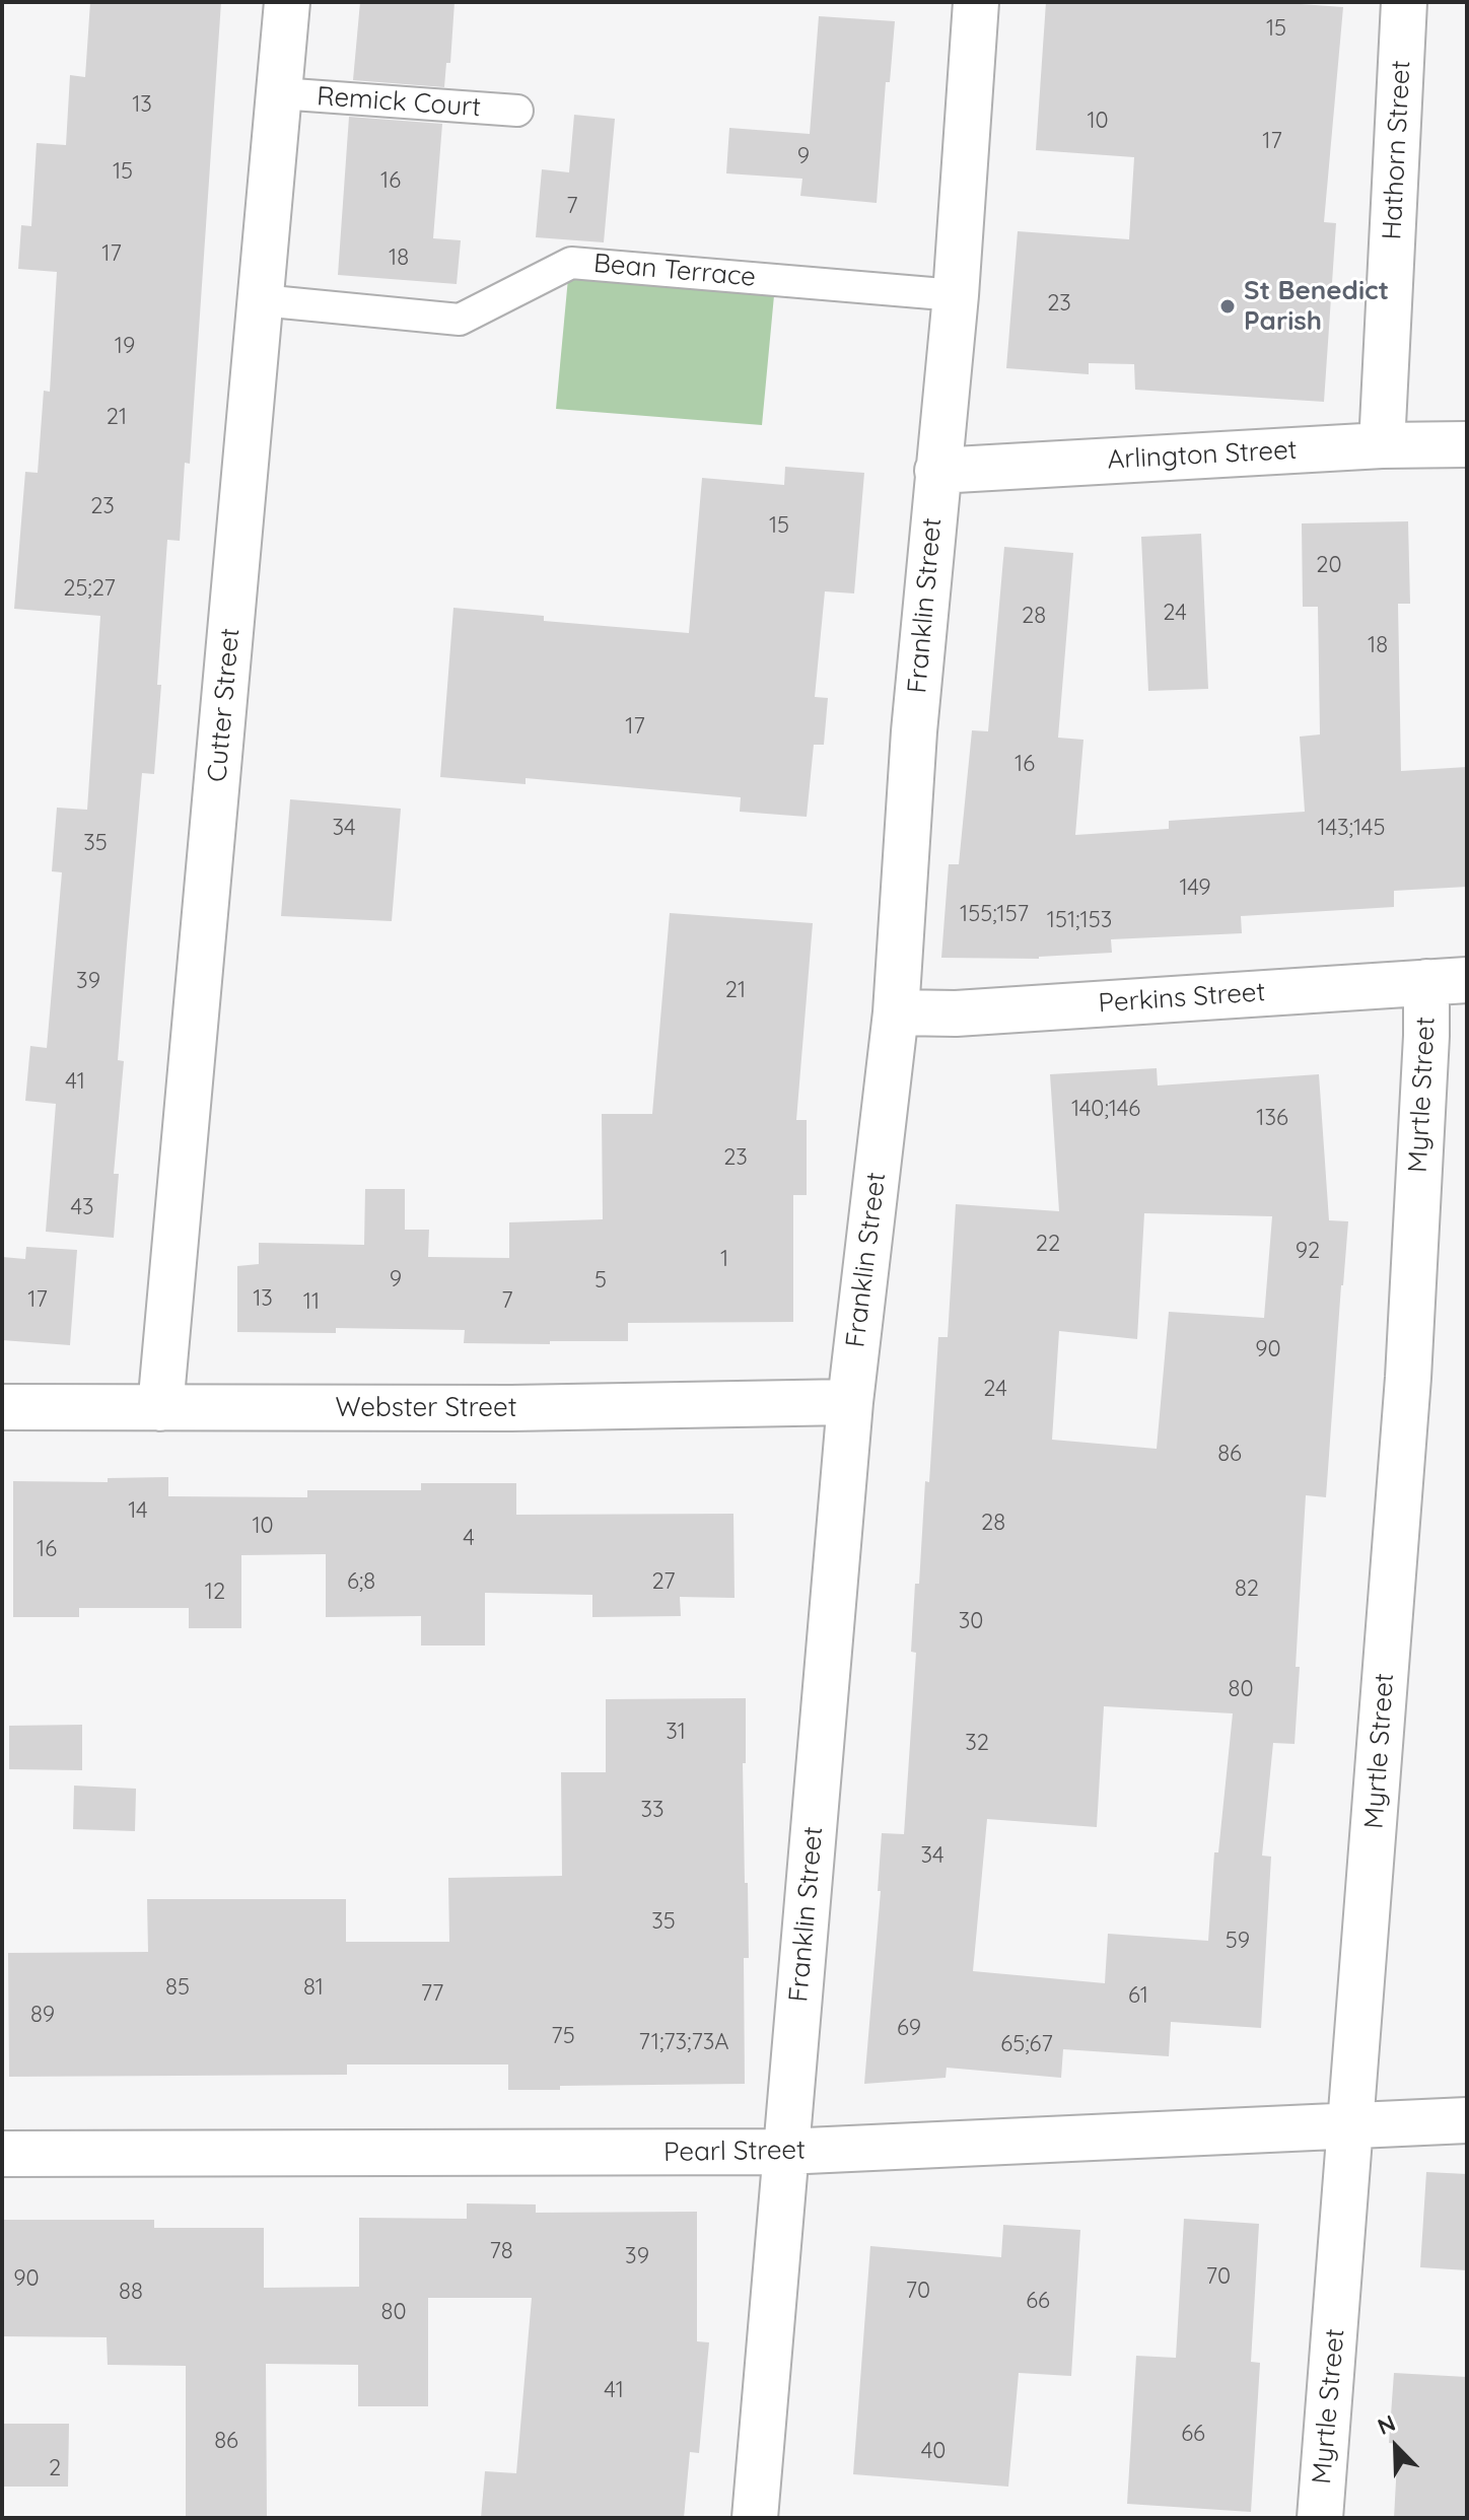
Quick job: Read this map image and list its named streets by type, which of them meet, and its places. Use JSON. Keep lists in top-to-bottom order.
{
  "streets": {
    "street": [
      "Hathorn Street",
      "Arlington Street",
      "Franklin Street",
      "Cutter Street",
      "Perkins Street",
      "Myrtle Street",
      "Webster Street",
      "Pearl Street"
    ],
    "lane": ["Remick Court", "Bean Terrace"]
  },
  "crossings": [
    ["Remick Court", "Cutter Street"],
    ["Hathorn Street", "Arlington Street"],
    ["Bean Terrace", "Franklin Street"],
    ["Bean Terrace", "Cutter Street"],
    ["Arlington Street", "Franklin Street"],
    ["Franklin Street", "Perkins Street"],
    ["Franklin Street", "Webster Street"],
    ["Franklin Street", "Pearl Street"],
    ["Cutter Street", "Webster Street"],
    ["Perkins Street", "Myrtle Street"],
    ["Myrtle Street", "Pearl Street"]
  ],
  "places": ["St Benedict Parish"],
  "house_numbers": [
    "15",
    "13",
    "10",
    "17",
    "9",
    "15",
    "16",
    "7",
    "17",
    "18",
    "23",
    "19",
    "21",
    "23",
    "15",
    "20",
    "25;27",
    "24",
    "28",
    "18",
    "17",
    "16",
    "34",
    "143;145",
    "35",
    "149",
    "155;157",
    "151;153",
    "39",
    "21",
    "41",
    "140;146",
    "136",
    "23",
    "43",
    "22",
    "92",
    "1",
    "9",
    "5",
    "13",
    "17",
    "7",
    "11",
    "90",
    "24",
    "86",
    "14",
    "28",
    "10",
    "4",
    "16",
    "6;8",
    "27",
    "82",
    "12",
    "30",
    "80",
    "31",
    "32",
    "33",
    "34",
    "35",
    "59",
    "85",
    "81",
    "77",
    "61",
    "89",
    "69",
    "75",
    "71;73;73A",
    "65;67",
    "78",
    "39",
    "70",
    "90",
    "70",
    "88",
    "66",
    "80",
    "41",
    "66",
    "86",
    "40",
    "2"
  ],
  "north": "top left"
}
